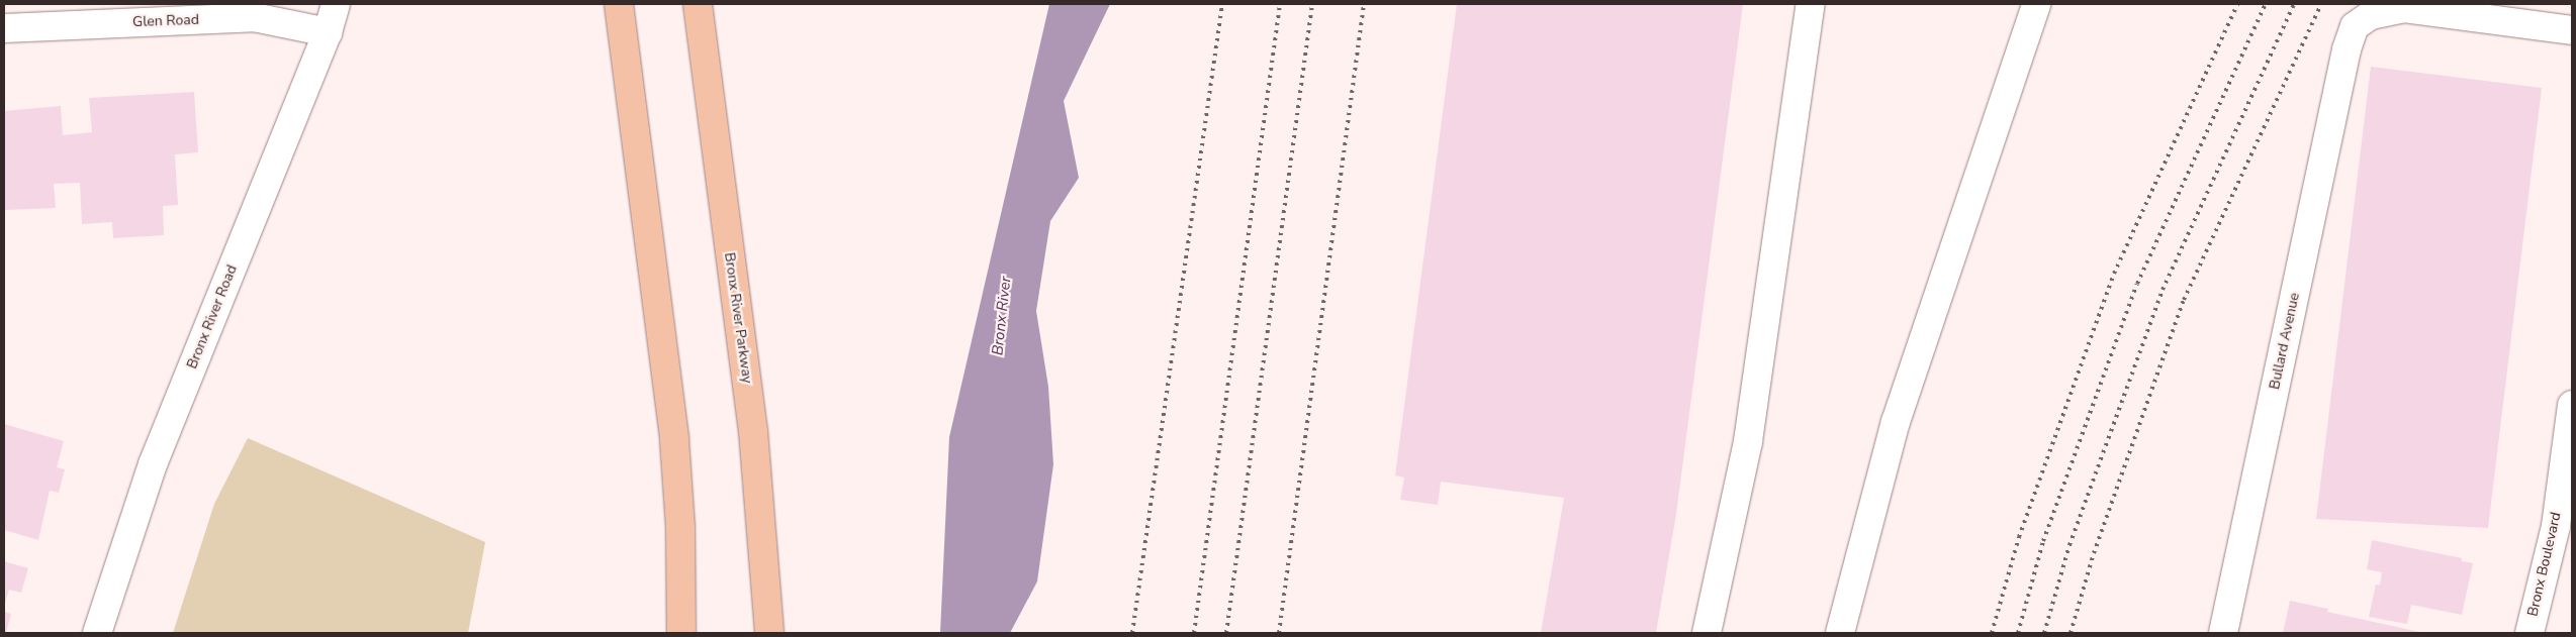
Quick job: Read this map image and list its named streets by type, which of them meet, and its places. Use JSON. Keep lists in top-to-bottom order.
{
  "streets": {
    "highway": ["Bronx River Parkway"],
    "street": [
      "Glen Road",
      "Bronx River Road",
      "Bullard Avenue",
      "Bronx Boulevard"
    ]
  },
  "crossings": [
    ["Glen Road", "Bronx River Road"]
  ],
  "water": ["Bronx River"]
}
